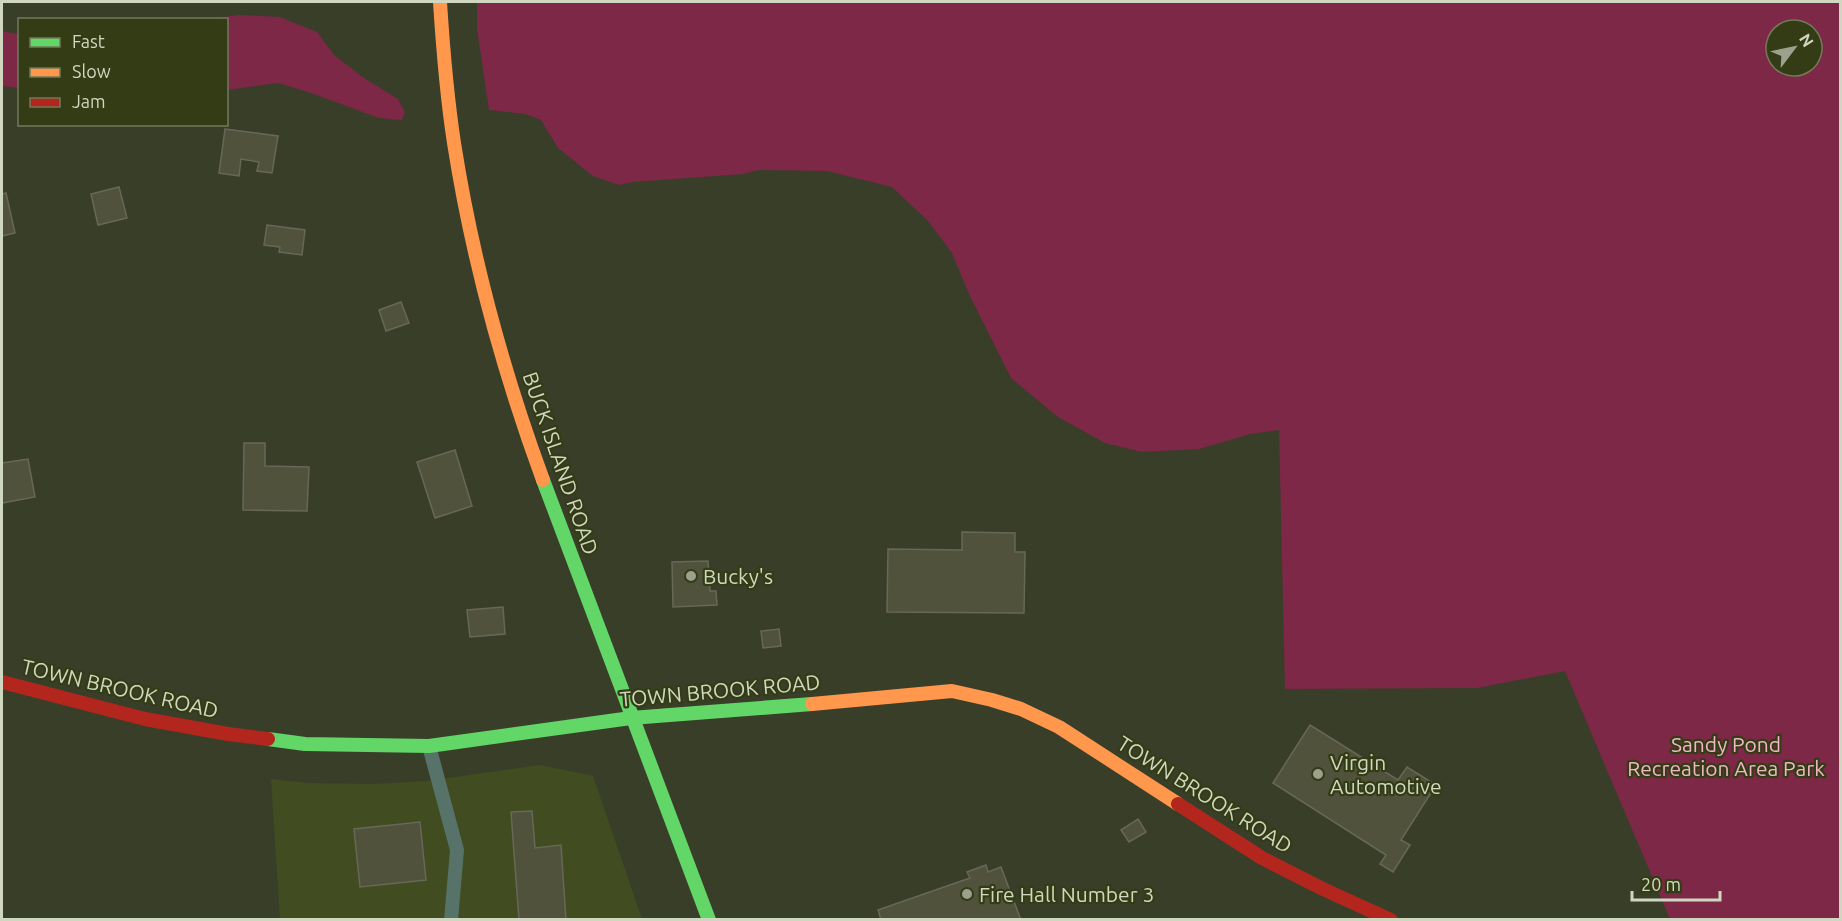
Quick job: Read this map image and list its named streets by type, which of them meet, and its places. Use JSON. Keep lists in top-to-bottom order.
{
  "streets": {
    "main road": ["BUCK ISLAND ROAD", "TOWN BROOK ROAD"]
  },
  "crossings": [
    ["BUCK ISLAND ROAD", "TOWN BROOK ROAD"]
  ],
  "parks": ["Sandy Pond Recreation Area Park"],
  "places": ["Bucky's", "Virgin Automotive", "Fire Hall Number 3"],
  "legend": ["Fast", "Slow", "Jam"],
  "scale_bar": "20 m",
  "north": "top right"
}
